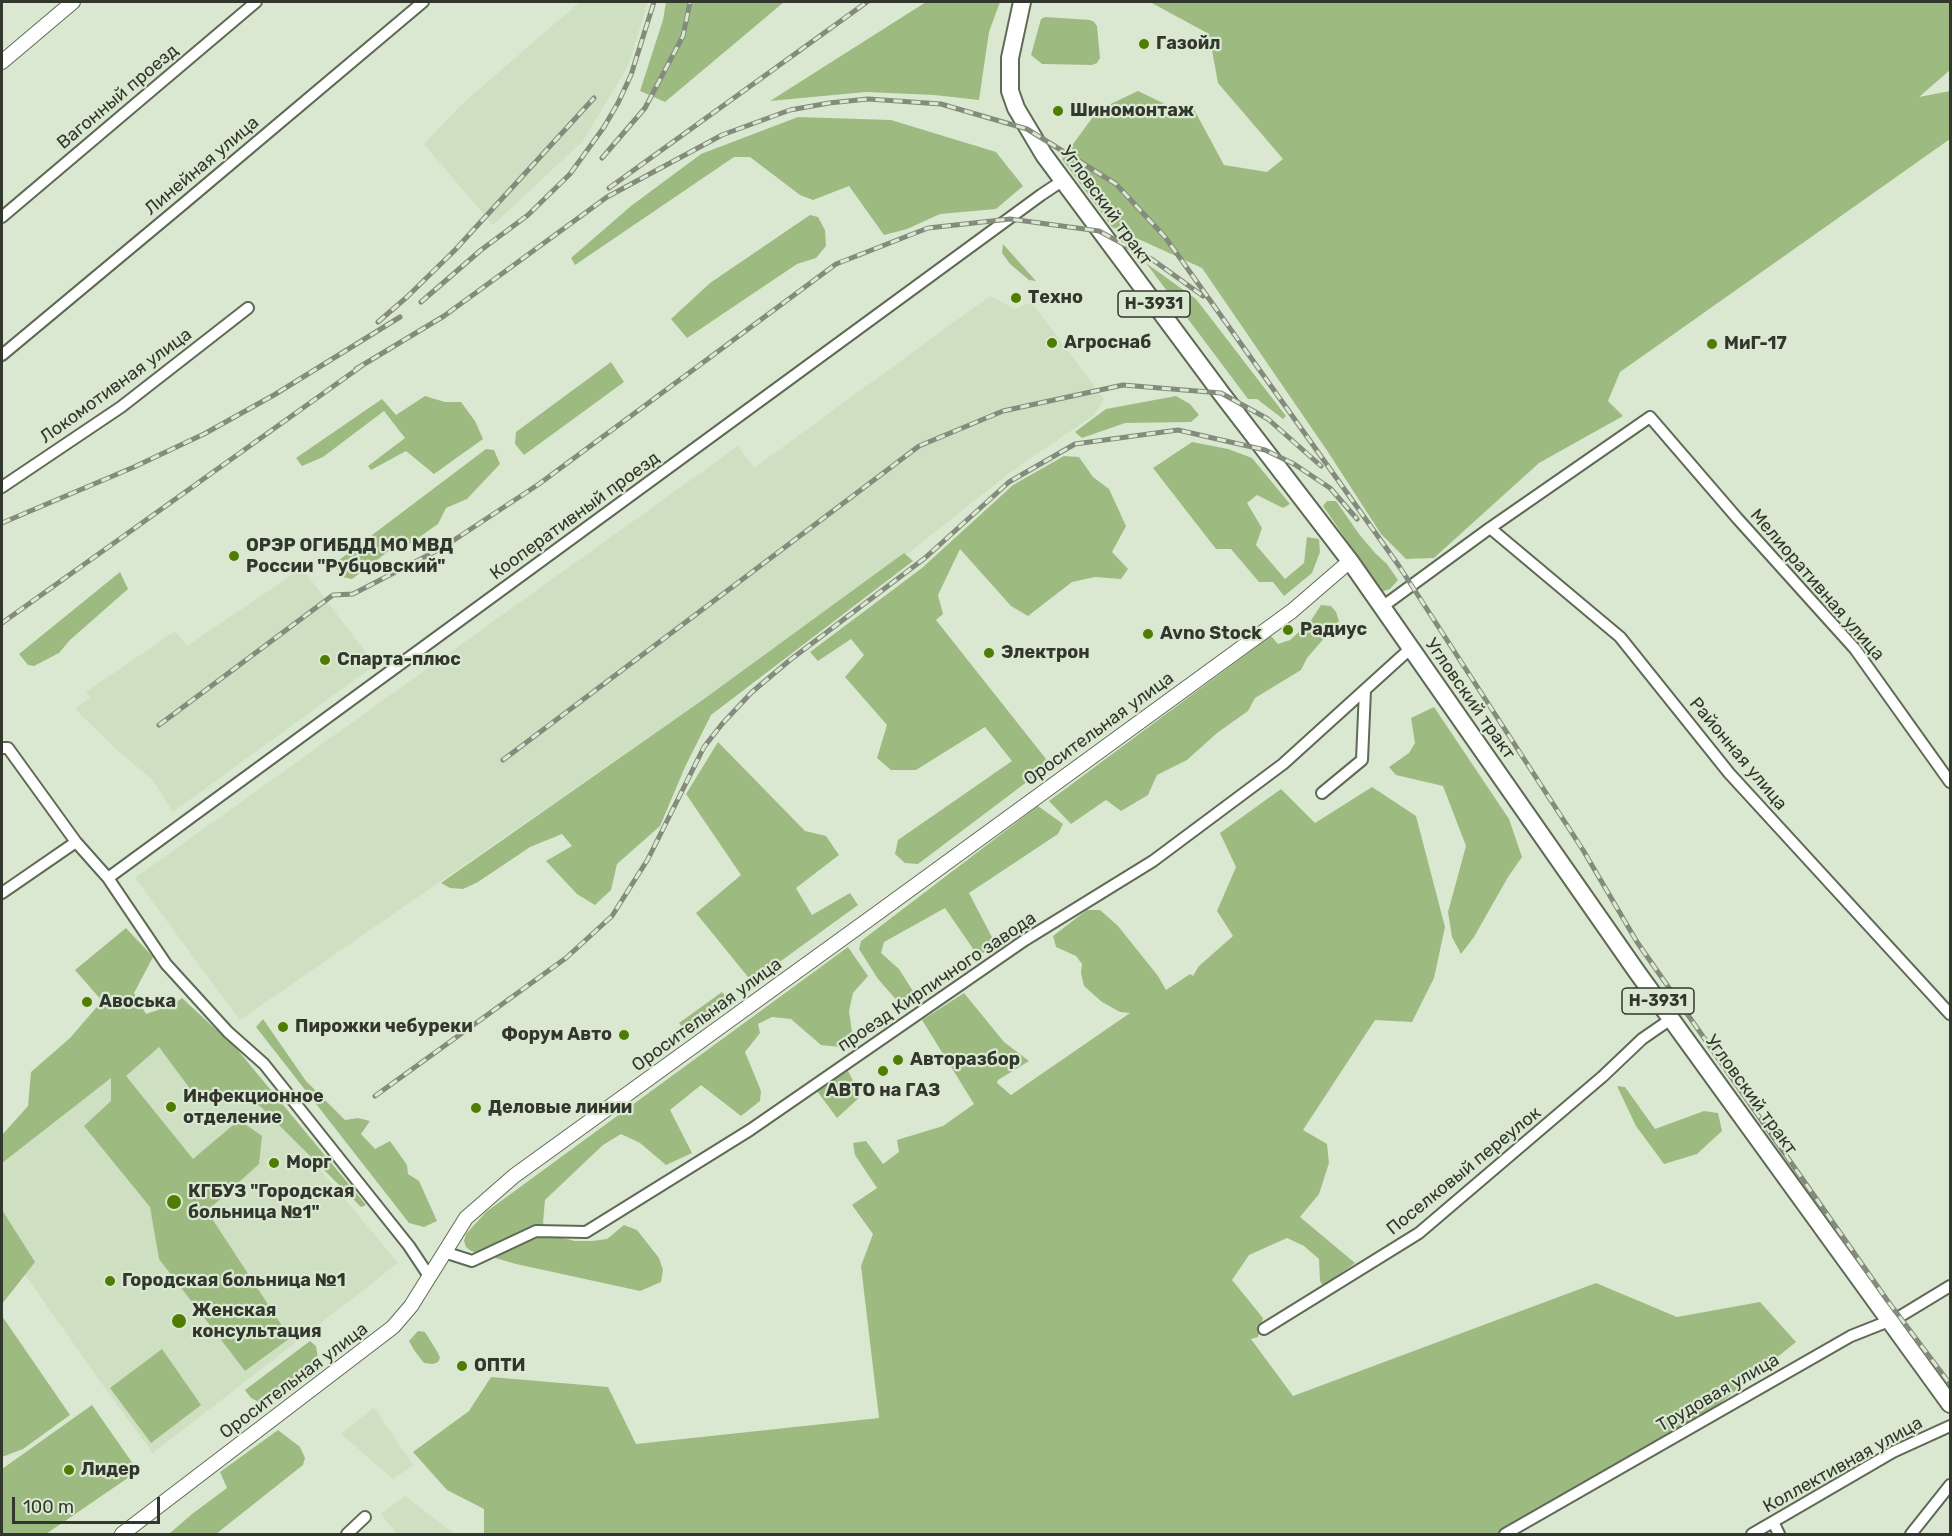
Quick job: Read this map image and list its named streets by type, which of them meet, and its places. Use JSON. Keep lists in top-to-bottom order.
{
  "streets": {
    "highway": ["Угловский тракт", "Н-3931"],
    "main road": ["Оросительная улица"],
    "street": [
      "Вагонный проезд",
      "Линейная улица",
      "Локомотивная улица",
      "Кооперативный проезд",
      "Мелиоративная улица",
      "Районная улица",
      "проезд Кирпичного завода",
      "Поселковый переулок",
      "Трудовая улица",
      "Коллективная улица"
    ]
  },
  "crossings": [
    ["Угловский тракт", "Кооперативный проезд"],
    ["Угловский тракт", "Оросительная улица"],
    ["Угловский тракт", "проезд Кирпичного завода"],
    ["Угловский тракт", "Поселковый переулок"],
    ["Угловский тракт", "Трудовая улица"],
    ["Мелиоративная улица", "Районная улица"],
    ["Оросительная улица", "проезд Кирпичного завода"]
  ],
  "places": [
    "Газойл",
    "Шиномонтаж",
    "Техно",
    "Агроснаб",
    "МиГ-17",
    "ОРЭР ОГИБДД МО МВД России \"Рубцовский\"",
    "Радиус",
    "Avno Stoсk",
    "Электрон",
    "Спарта-плюс",
    "Авоська",
    "Пирожки чебуреки",
    "Форум Авто",
    "Авторазбор",
    "АВТО на ГАЗ",
    "Инфекционное отделение",
    "Деловые линии",
    "Морг",
    "КГБУЗ \"Городская больница №1\"",
    "Городская больница №1",
    "Женская консультация",
    "ОПТИ",
    "Лидер"
  ],
  "scale_bar": "100 m"
}
